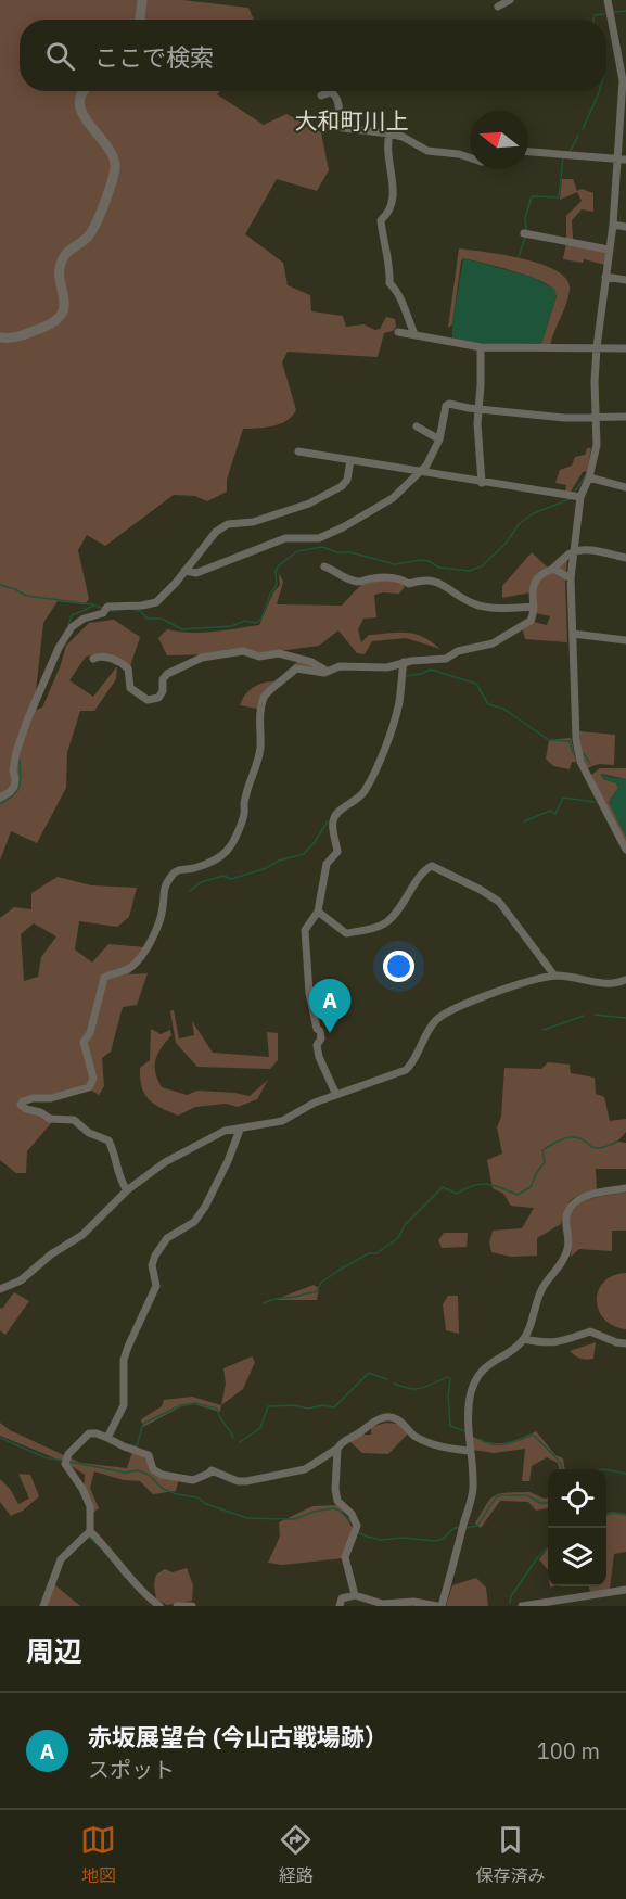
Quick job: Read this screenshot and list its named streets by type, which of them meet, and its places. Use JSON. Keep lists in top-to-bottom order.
{
  "districts": ["大和町川上"],
  "north": "left",
  "page": {
    "search": "ここで検索",
    "pins": "A",
    "heading": "周辺",
    "list": [
      {
        "mark": "A",
        "name": "赤坂展望台 (今山古戦場跡）",
        "note": "スポット",
        "value": "100 m"
      }
    ],
    "nav": ["地図", "経路", "保存済み"]
  }
}
